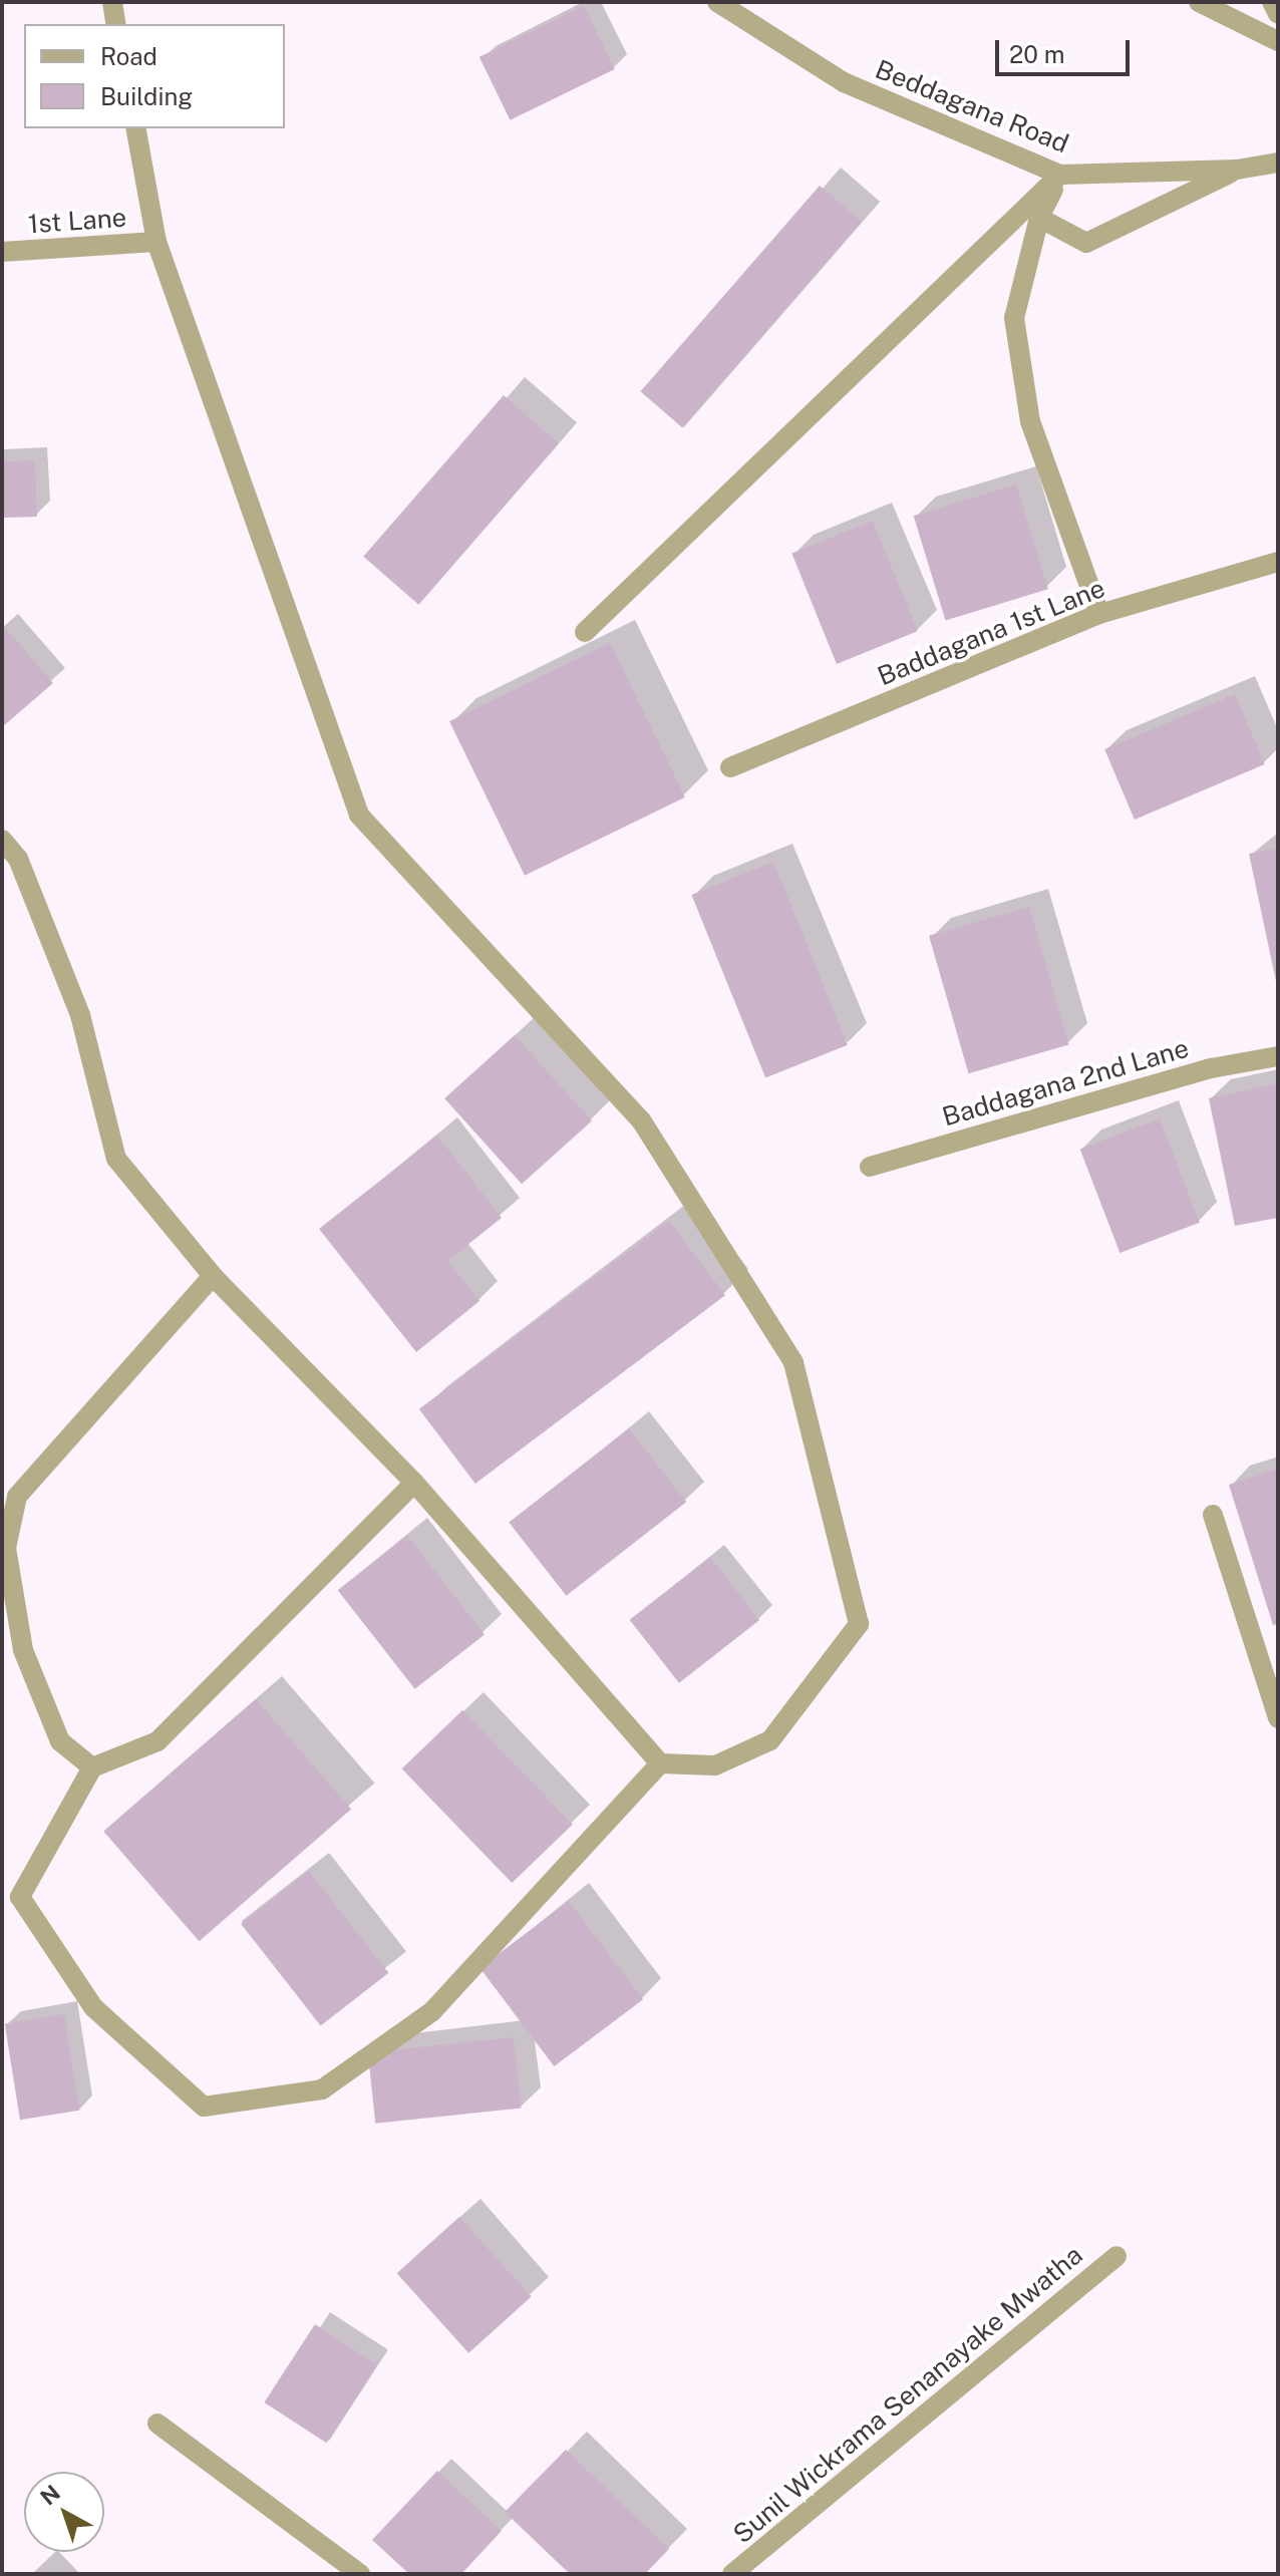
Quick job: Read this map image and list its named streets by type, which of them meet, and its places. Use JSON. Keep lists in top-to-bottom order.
{
  "streets": {
    "street": [
      "Beddagana Road",
      "1st Lane",
      "Baddagana 1st Lane",
      "Baddagana 2nd Lane",
      "Sunil Wickrama Senanayake Mwatha"
    ]
  },
  "legend": ["Road", "Building"],
  "scale_bar": "20 m",
  "north": "top left"
}
